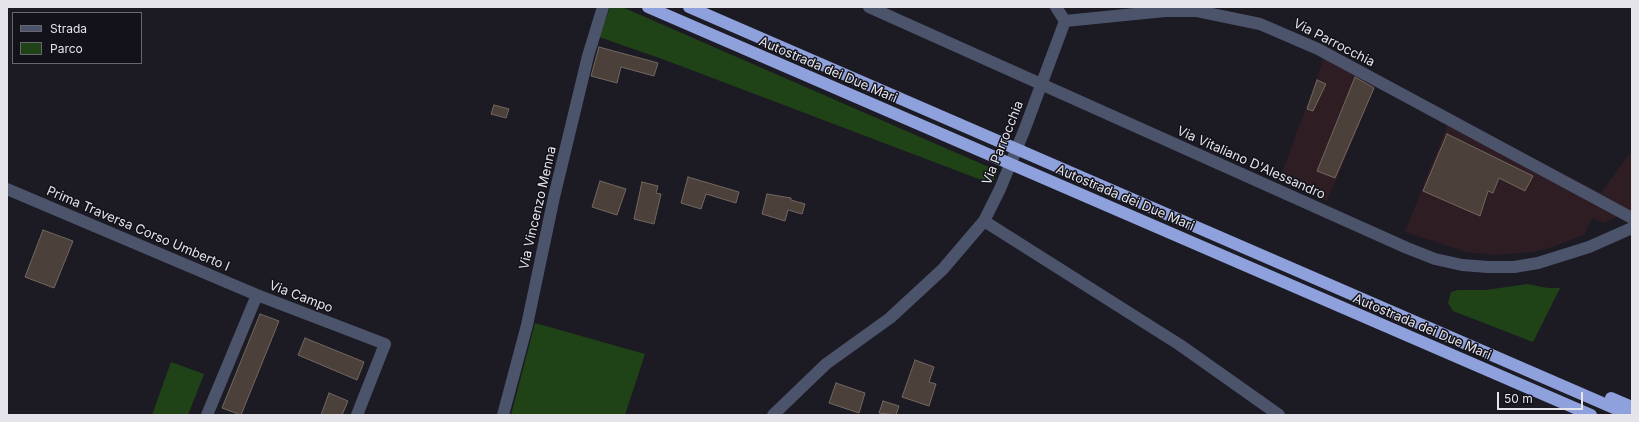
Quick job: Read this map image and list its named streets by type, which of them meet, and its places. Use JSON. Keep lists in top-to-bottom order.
{
  "streets": {
    "highway": ["Autostrada dei Due Mari"],
    "street": [
      "Via Parrocchia",
      "Via Vitaliano D'Alessandro",
      "Via Vincenzo Menna",
      "Prima Traversa Corso Umberto I",
      "Via Campo"
    ]
  },
  "crossings": [
    ["Prima Traversa Corso Umberto I", "Via Campo"]
  ],
  "legend": ["Strada", "Parco"],
  "scale_bar": "50 m"
}
